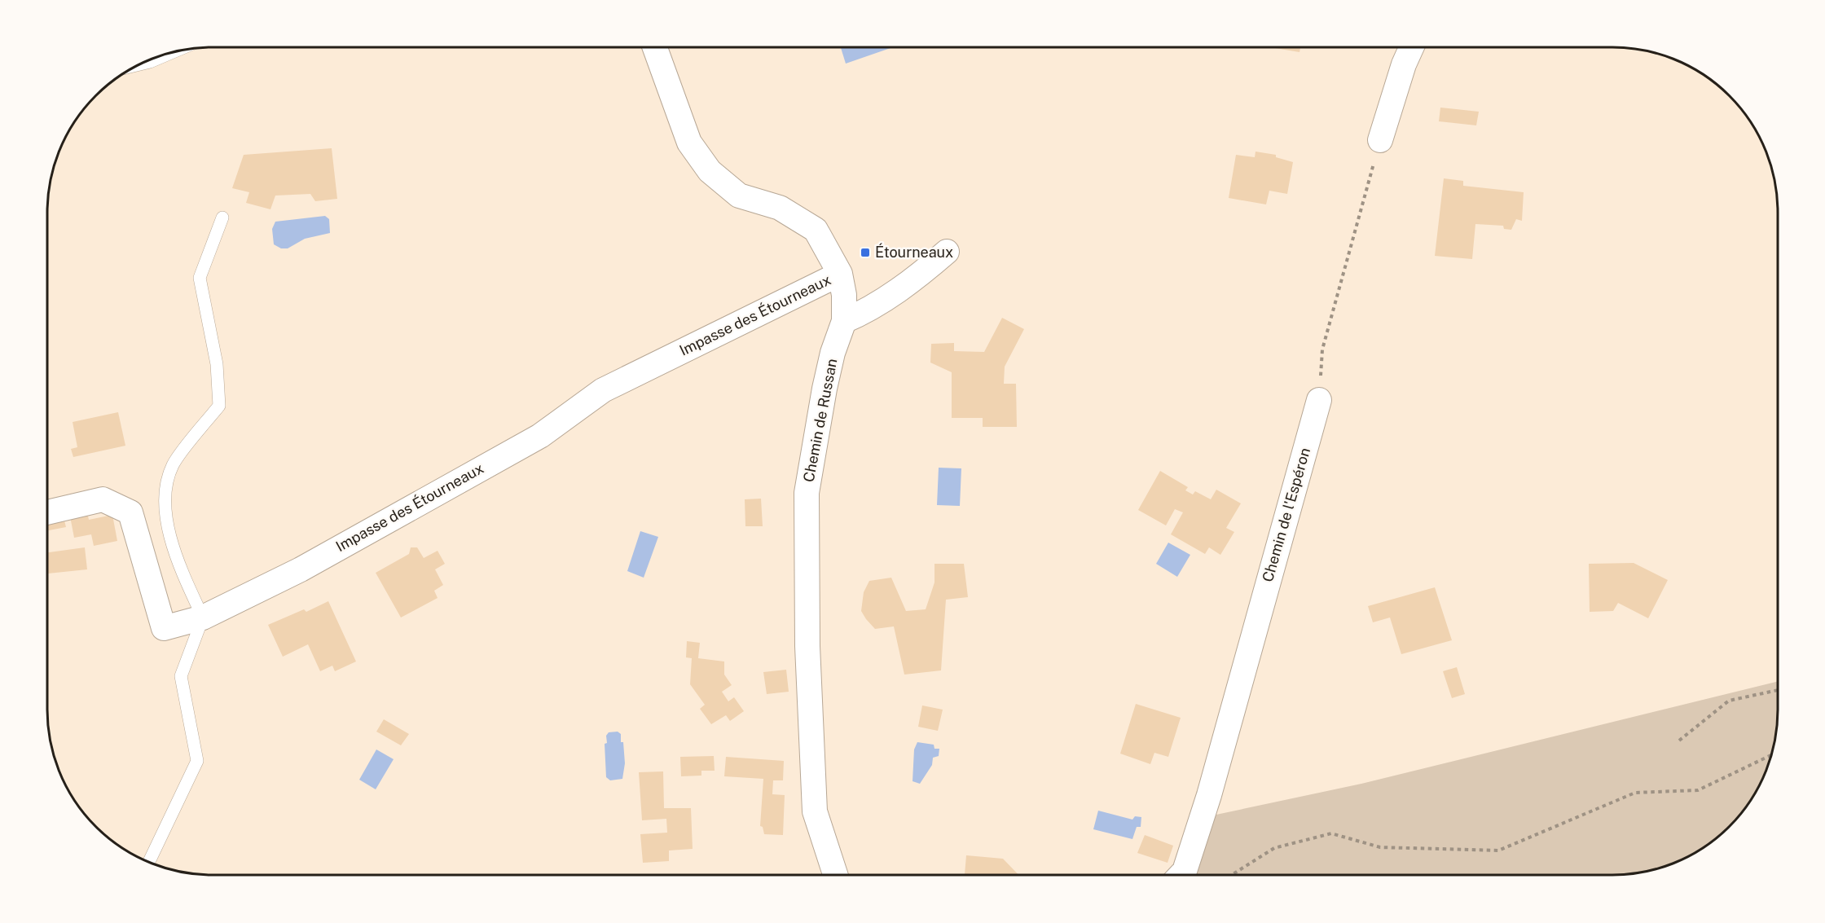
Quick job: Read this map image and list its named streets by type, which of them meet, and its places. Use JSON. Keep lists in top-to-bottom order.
{
  "streets": {
    "street": ["Impasse des Étourneaux", "Chemin de Russan", "Chemin de l'Espéron"]
  },
  "crossings": [
    ["Impasse des Étourneaux", "Chemin de Russan"]
  ],
  "places": {
    "transit": ["Étourneaux"]
  }
}
